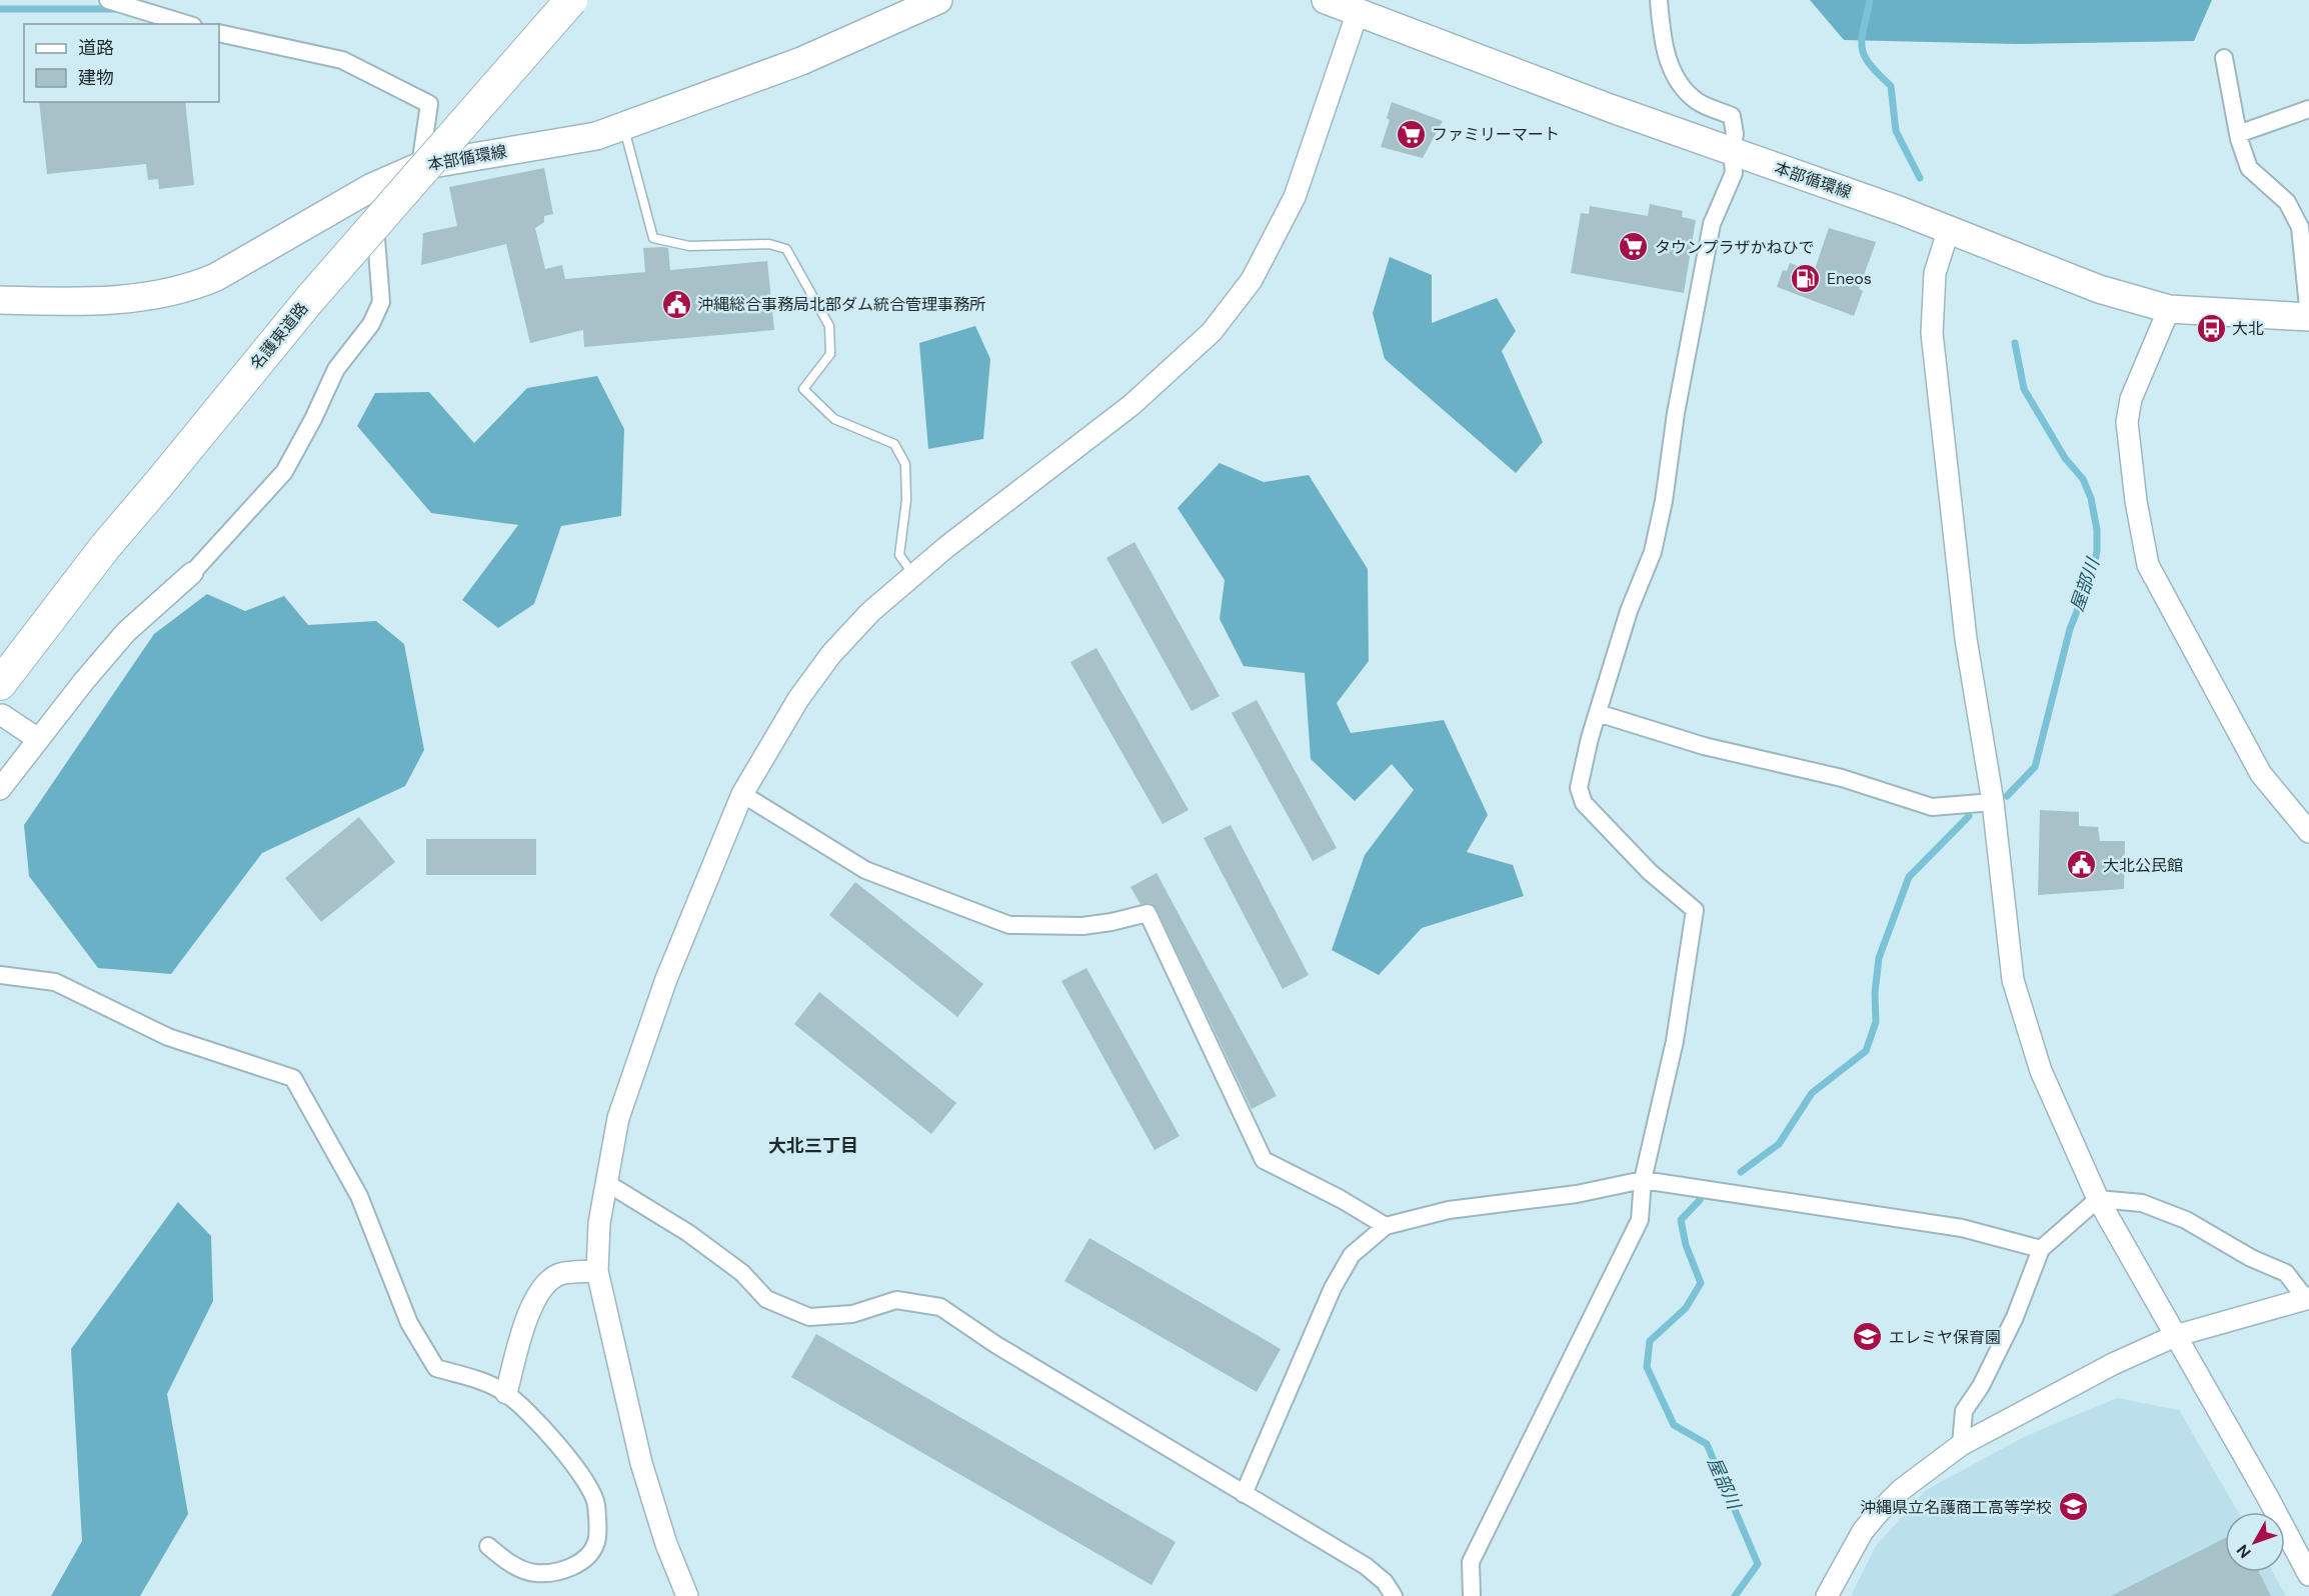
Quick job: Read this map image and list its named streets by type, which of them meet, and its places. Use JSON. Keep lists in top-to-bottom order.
{
  "streets": {
    "highway": ["名護東道路"],
    "main road": ["本部循環線"]
  },
  "districts": ["大北三丁目"],
  "water": ["屋部川"],
  "places": {
    "supermarket": ["ファミリーマート", "タウンプラザかねひで"],
    "fuel station": ["Eneos"],
    "public building": ["沖縄総合事務局北部ダム統合管理事務所", "大北公民館"],
    "bus stop": ["大北"],
    "school or university": ["エレミヤ保育園", "沖縄県立名護商工高等学校"]
  },
  "legend": ["道路", "建物"],
  "north": "bottom left"
}
